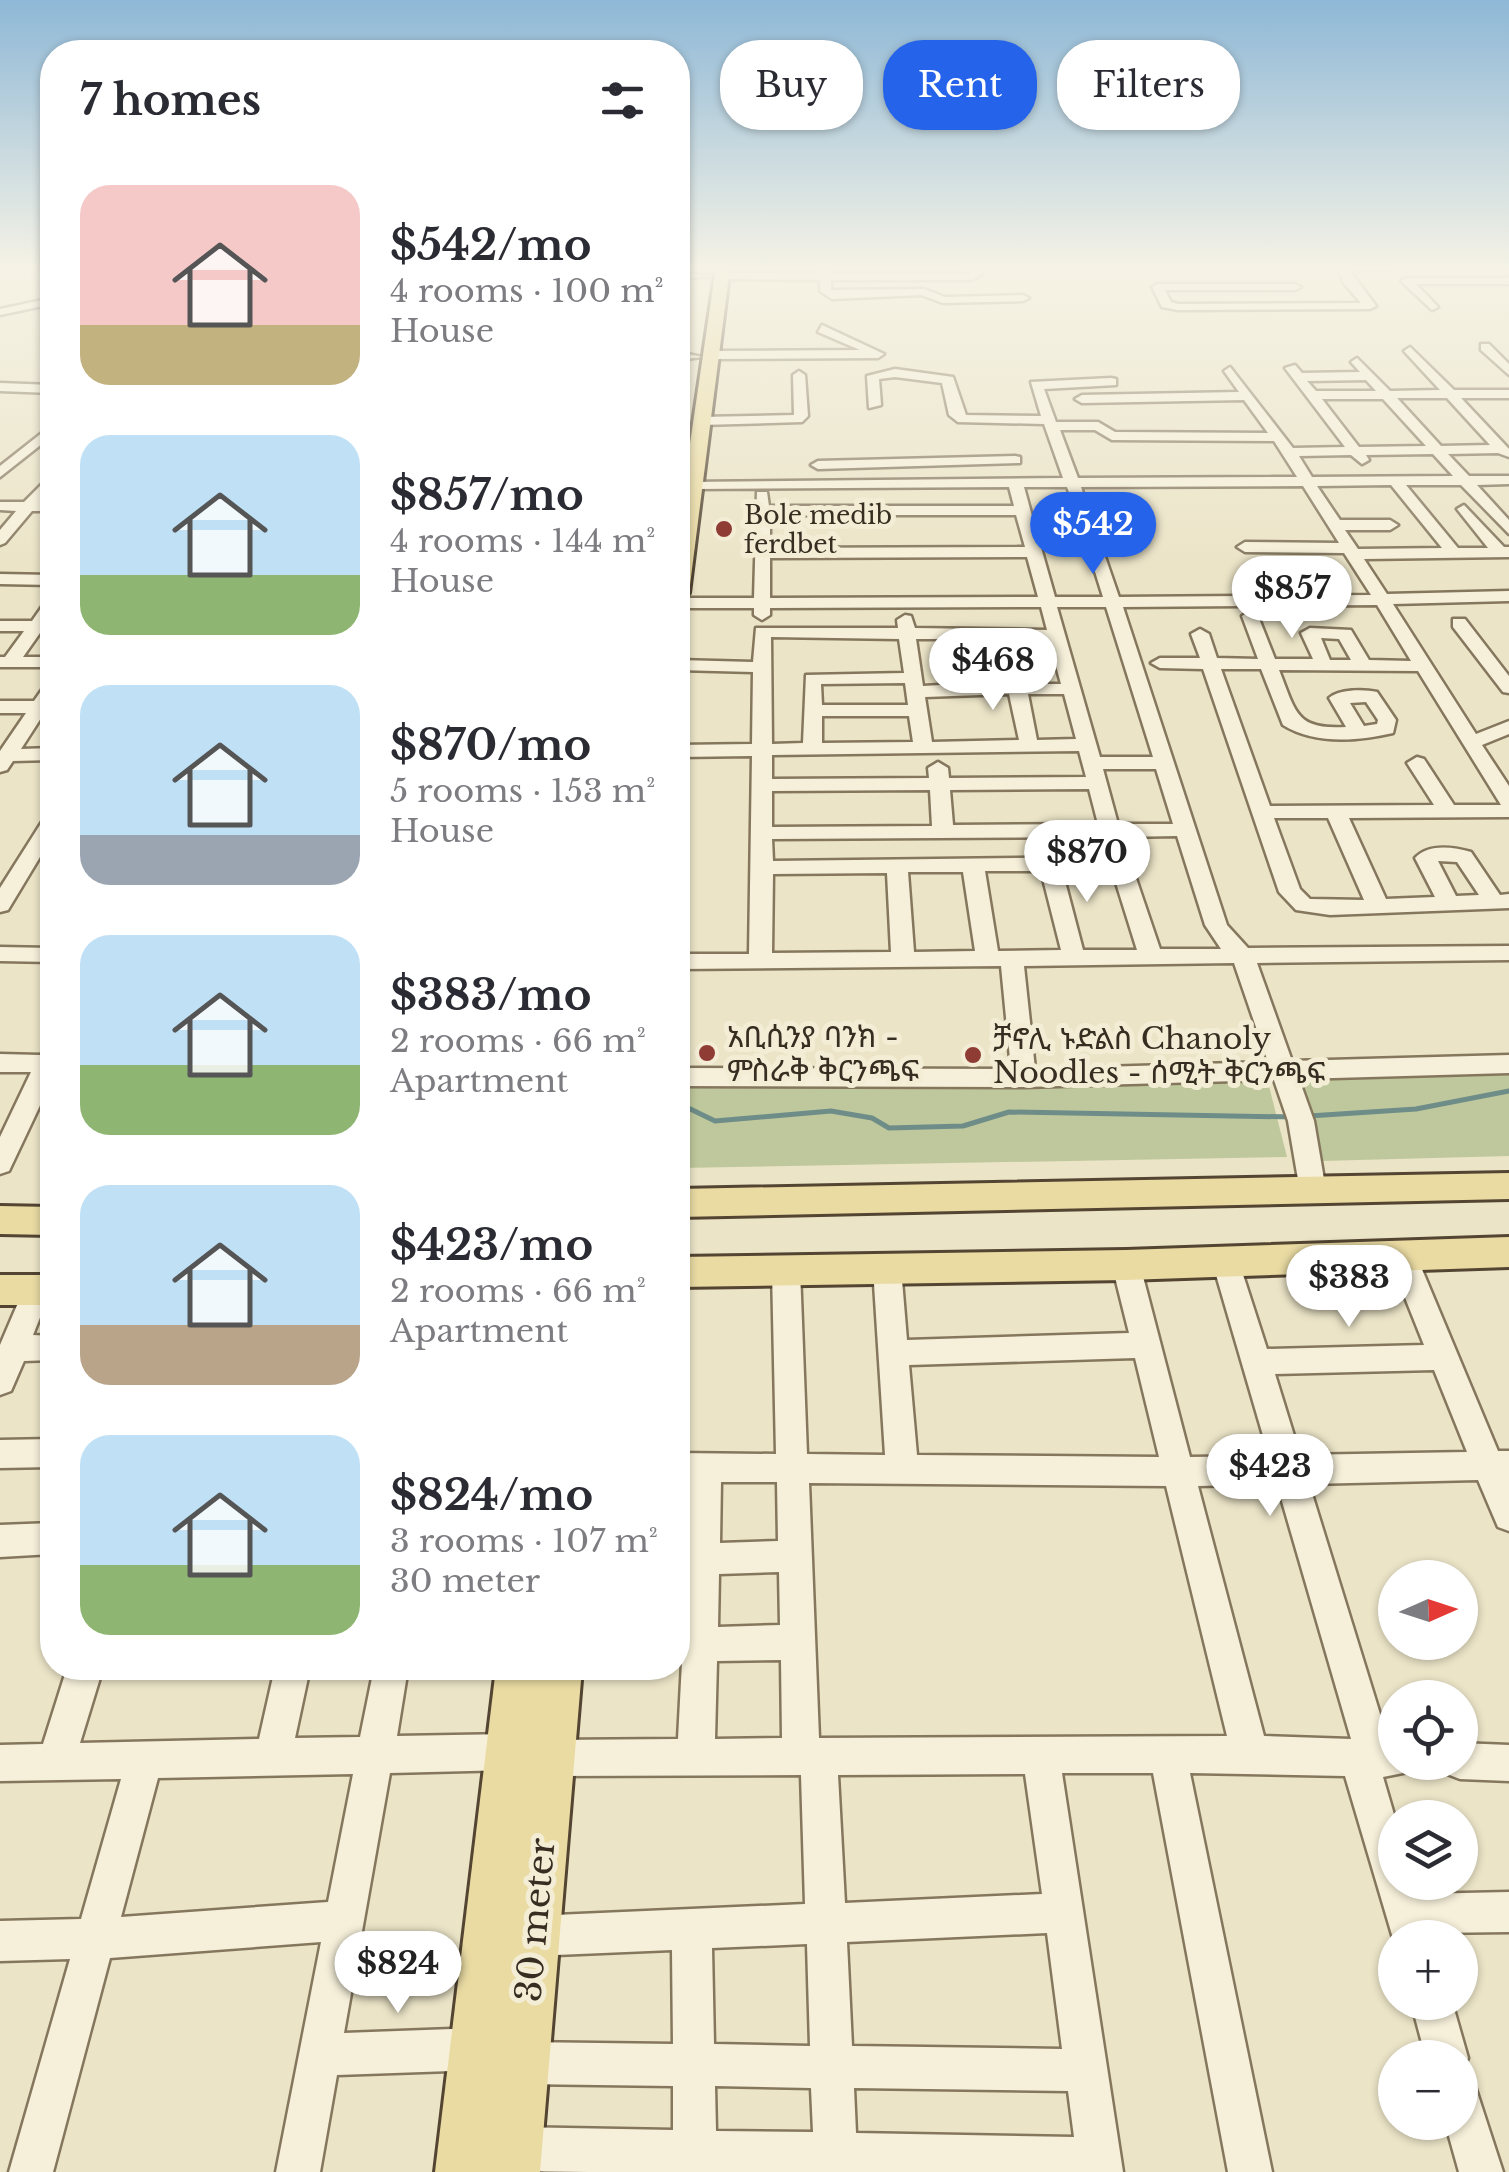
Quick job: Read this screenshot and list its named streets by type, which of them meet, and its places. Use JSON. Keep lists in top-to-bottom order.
{
  "streets": {
    "main road": ["30 meter"]
  },
  "places": ["Bole medib ferdbet", "አቢሲንያ ባንክ - ምስራቅ ቅርንጫፍ", "ቻኖሊ ኑድልስ Chanoly Noodles - ሰሚት ቅርንጫፍ"],
  "north": "right",
  "page": {
    "chip": ["Buy", "Rent", "Filters"],
    "heading": "7 homes",
    "list": [
      {
        "name": "$542/mo",
        "note": "4 rooms · 100 m² · House"
      },
      {
        "name": "$857/mo",
        "note": "4 rooms · 144 m² · House"
      },
      {
        "name": "$870/mo",
        "note": "5 rooms · 153 m² · House"
      },
      {
        "name": "$383/mo",
        "note": "2 rooms · 66 m² · Apartment"
      },
      {
        "name": "$423/mo",
        "note": "2 rooms · 66 m² · Apartment"
      },
      {
        "name": "$824/mo",
        "note": "3 rooms · 107 m² · 30 meter"
      }
    ],
    "price": [
      "$542",
      "$857",
      "$468",
      "$870",
      "$383",
      "$423",
      "$824"
    ],
    "map_buttons": ["+", "−"]
  }
}
